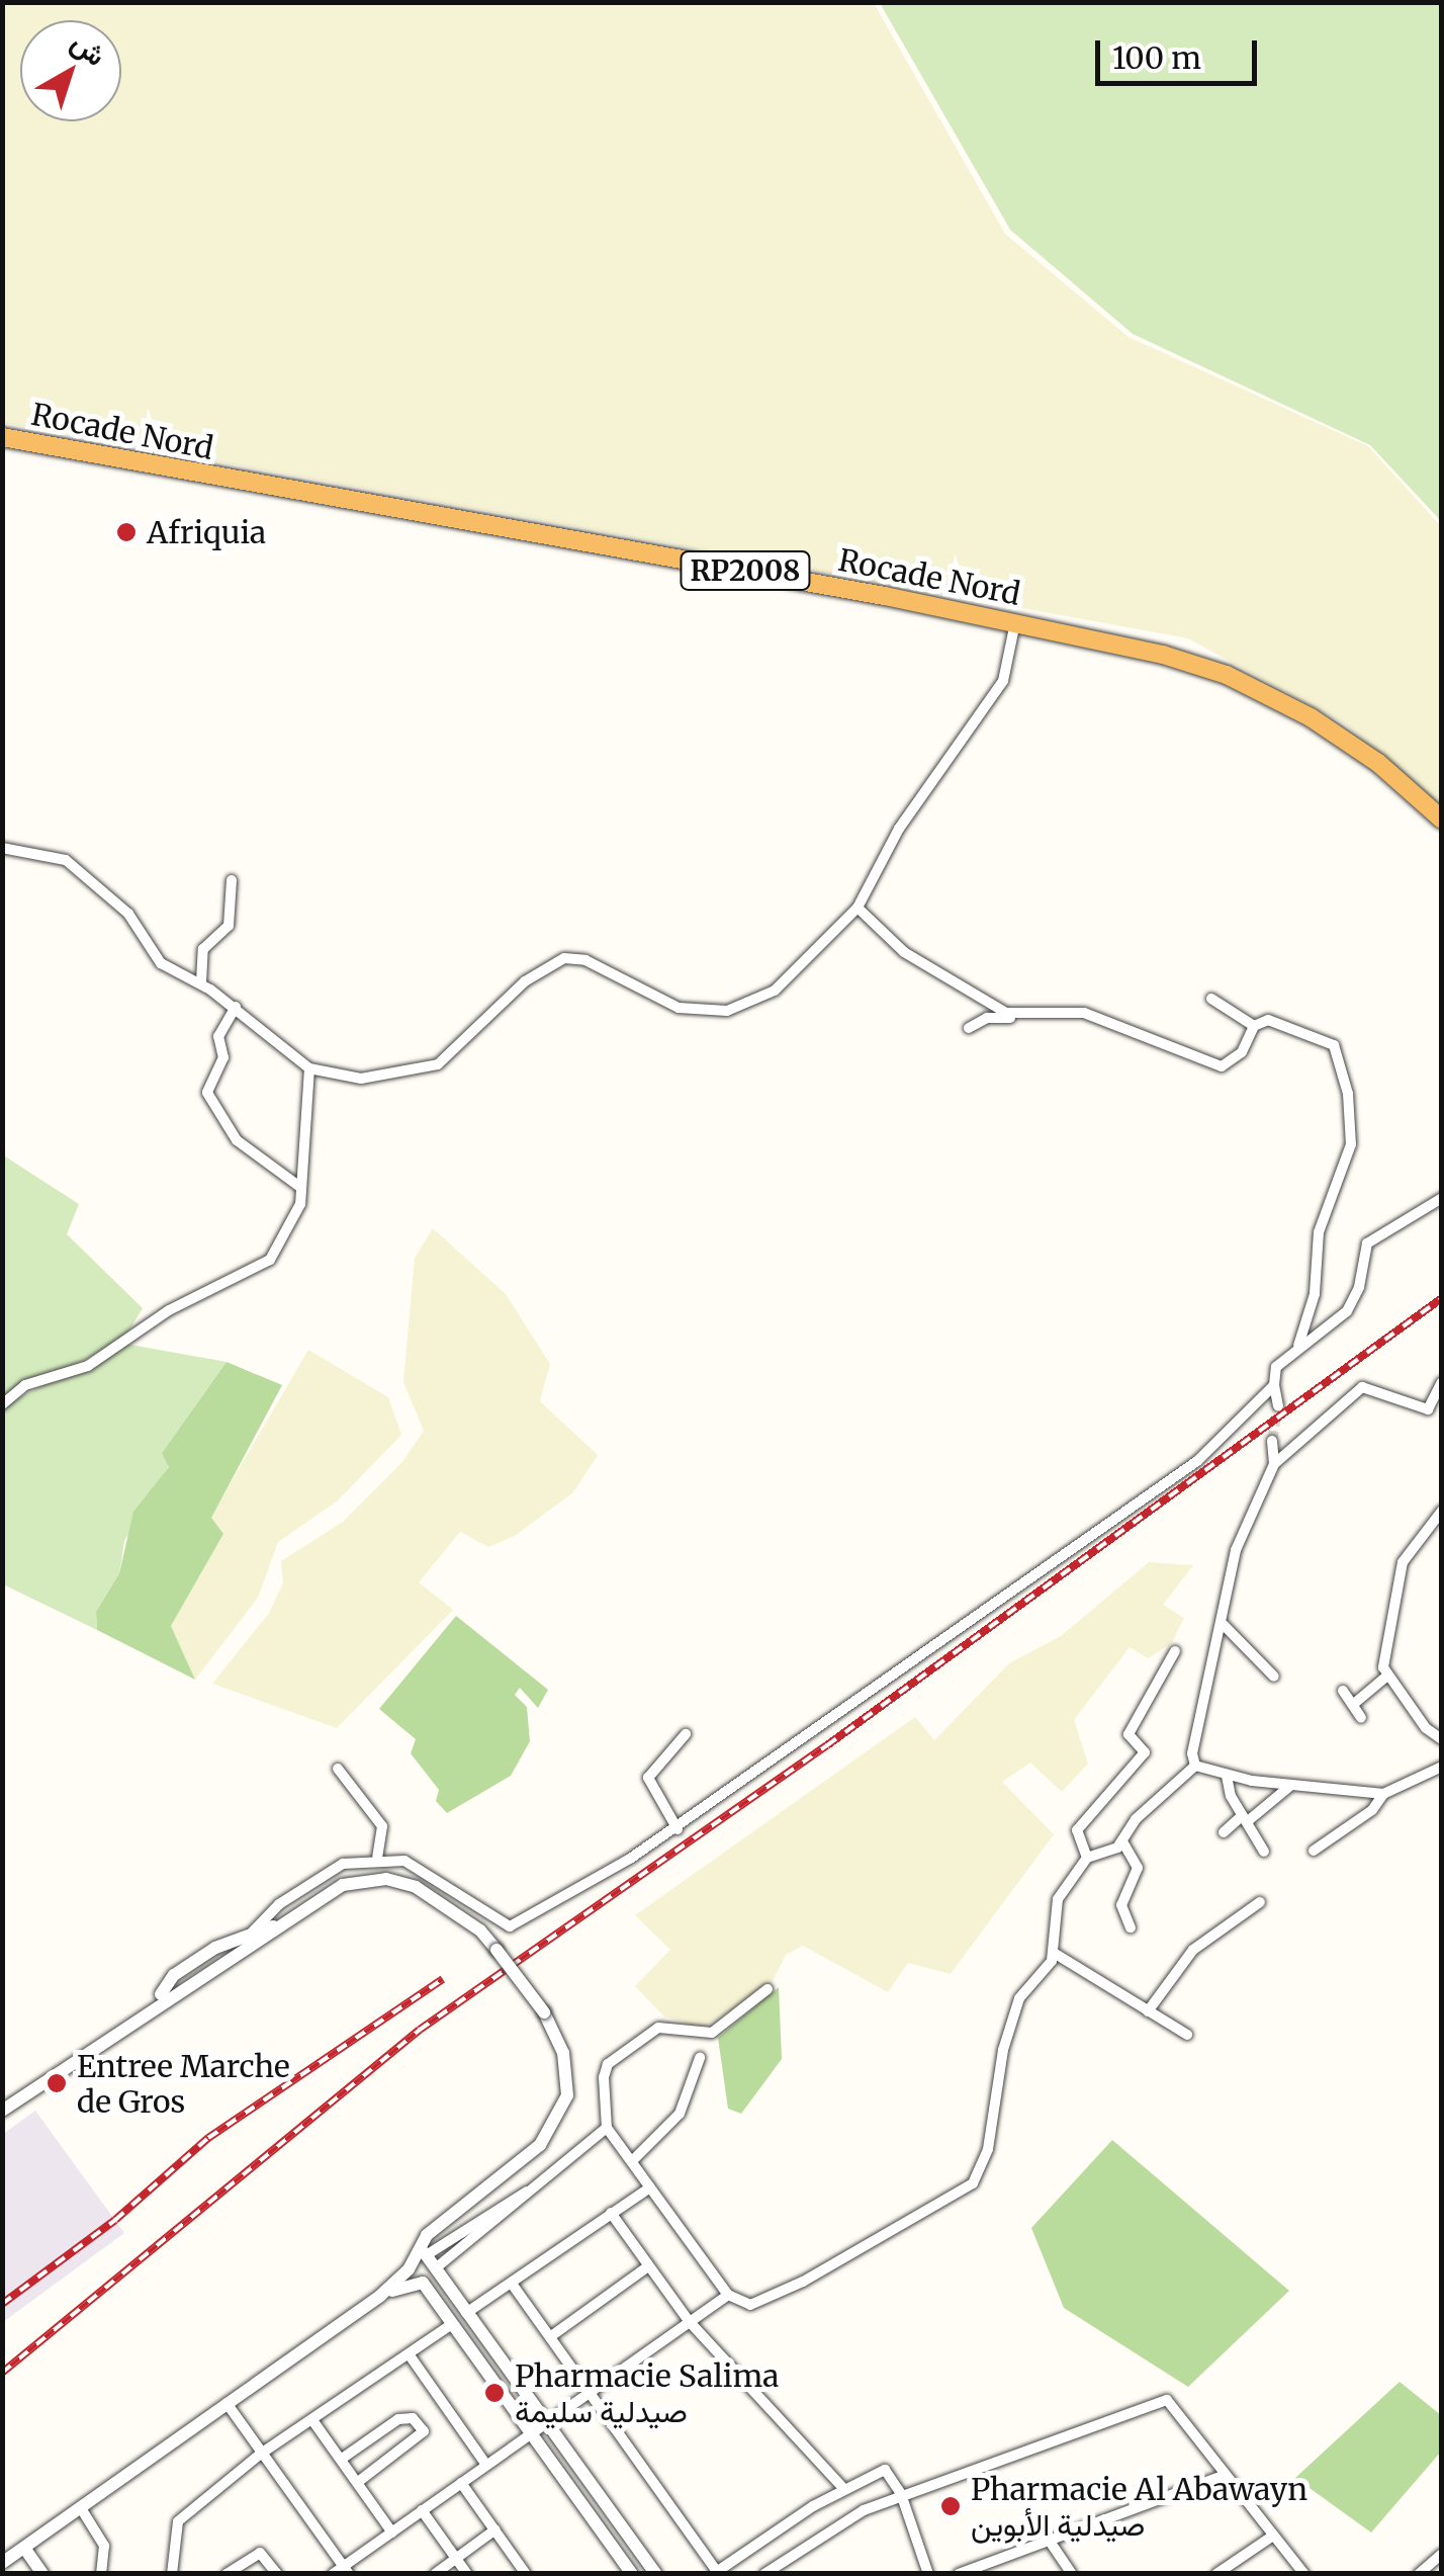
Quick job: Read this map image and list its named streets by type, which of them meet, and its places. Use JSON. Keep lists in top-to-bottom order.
{
  "streets": {
    "highway": ["Rocade Nord", "RP2008"]
  },
  "places": [
    "Afriquia",
    "Entree Marche de Gros",
    "Pharmacie Salima صيدلية سليمة",
    "Pharmacie Al Abawayn صيدلية الأبوين"
  ],
  "scale_bar": "100 m",
  "north": "top right"
}
